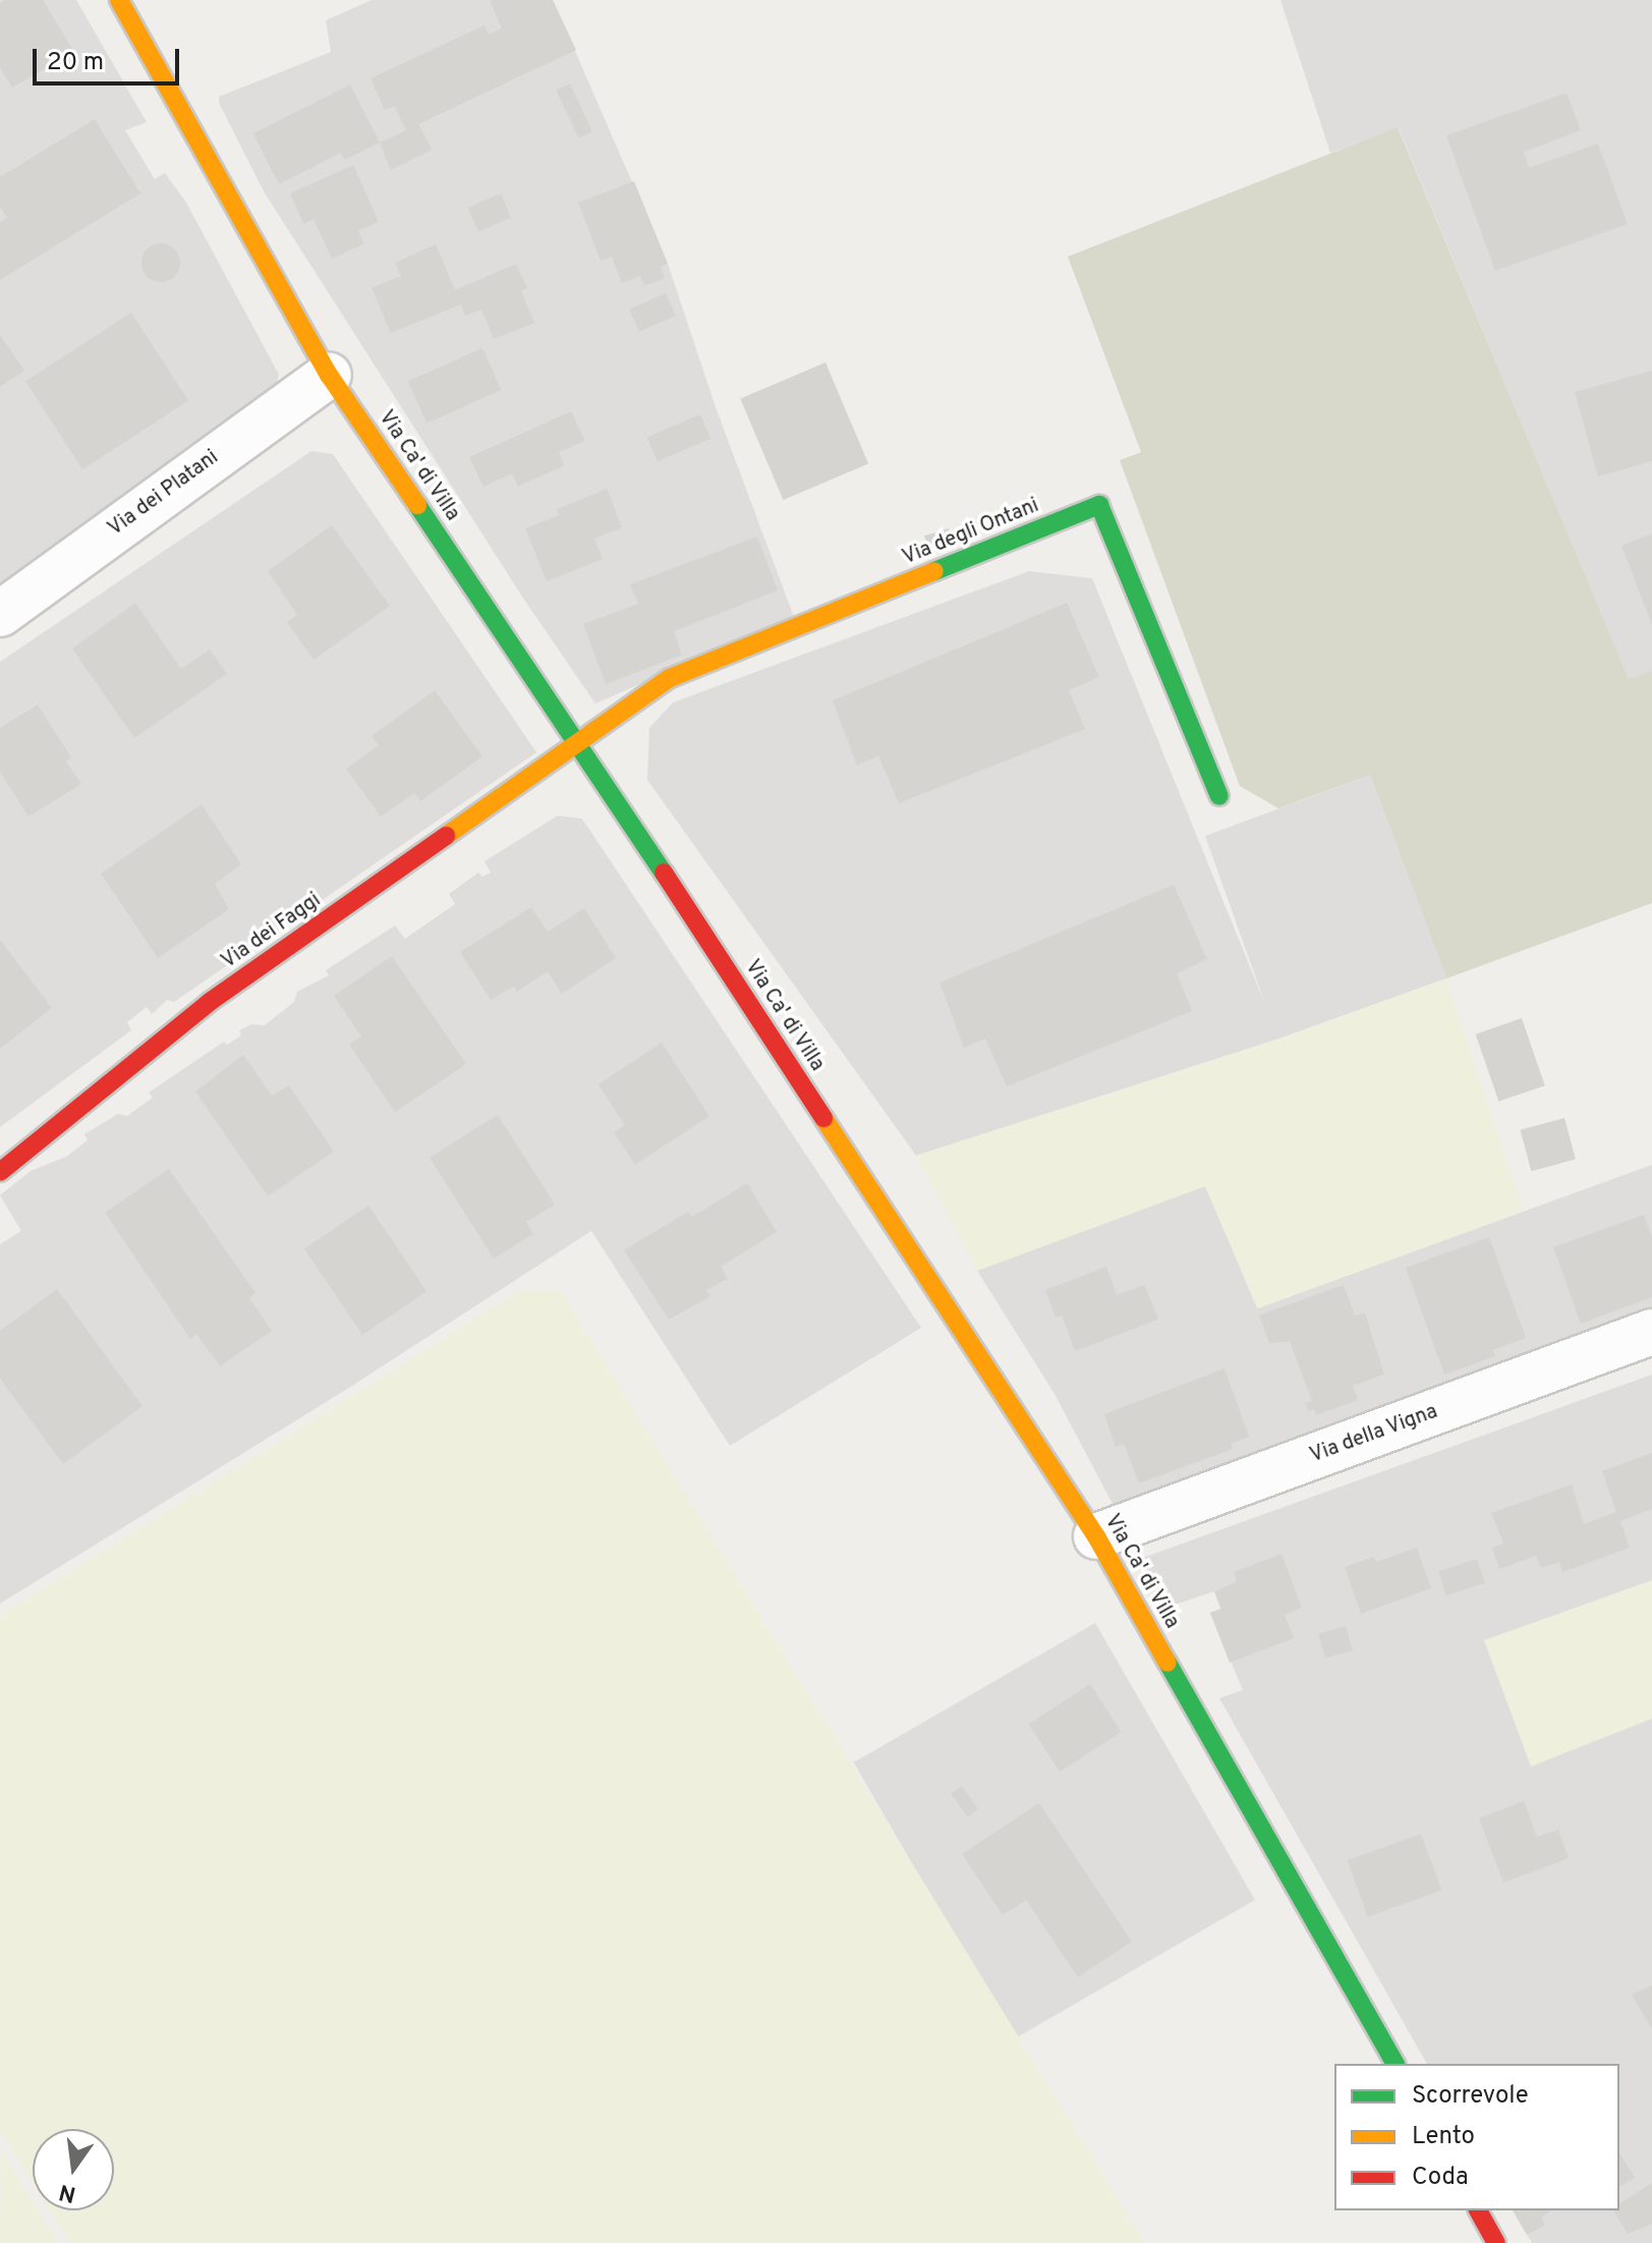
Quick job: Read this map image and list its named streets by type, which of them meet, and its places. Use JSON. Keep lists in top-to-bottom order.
{
  "streets": {
    "street": [
      "Via Ca' di Villa",
      "Via dei Platani",
      "Via degli Ontani",
      "Via dei Faggi",
      "Via della Vigna"
    ]
  },
  "crossings": [
    ["Via Ca' di Villa", "Via dei Platani"],
    ["Via Ca' di Villa", "Via degli Ontani"],
    ["Via Ca' di Villa", "Via dei Faggi"],
    ["Via Ca' di Villa", "Via della Vigna"],
    ["Via degli Ontani", "Via dei Faggi"]
  ],
  "legend": ["Scorrevole", "Lento", "Coda"],
  "scale_bar": "20 m",
  "north": "bottom"
}
